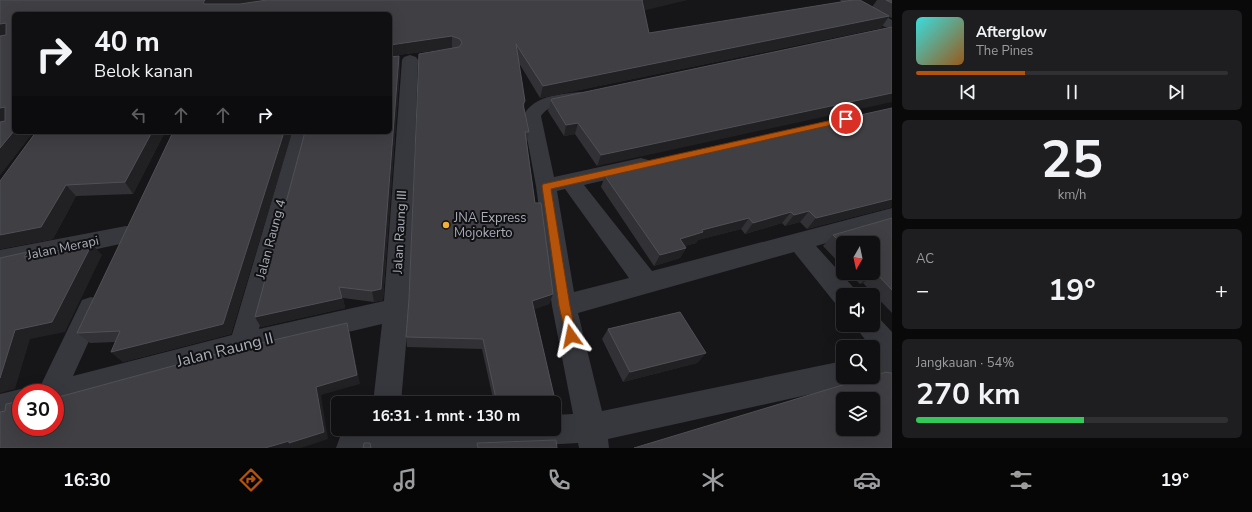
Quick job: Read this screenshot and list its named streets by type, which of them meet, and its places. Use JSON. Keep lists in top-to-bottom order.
{
  "streets": {
    "street": [
      "Jalan Raung III",
      "Jalan Raung 4",
      "Jalan Merapi",
      "Jalan Raung II"
    ]
  },
  "crossings": [
    ["Jalan Raung III", "Jalan Raung II"],
    ["Jalan Raung 4", "Jalan Raung II"]
  ],
  "places": ["JNA Express Mojokerto"],
  "north": "bottom",
  "page": {
    "turn": ["40 m", "Belok kanan"],
    "song": ["Afterglow", "The Pines"],
    "tile": [
      ["25", "km/h"],
      "AC",
      ["Jangkauan · 54%", "270 km"]
    ],
    "heat": ["−", "19°", "+"],
    "limit": "30",
    "trip": "16:31 · 1 mnt · 130 m",
    "tabs": ["16:30", "19°"]
  }
}
